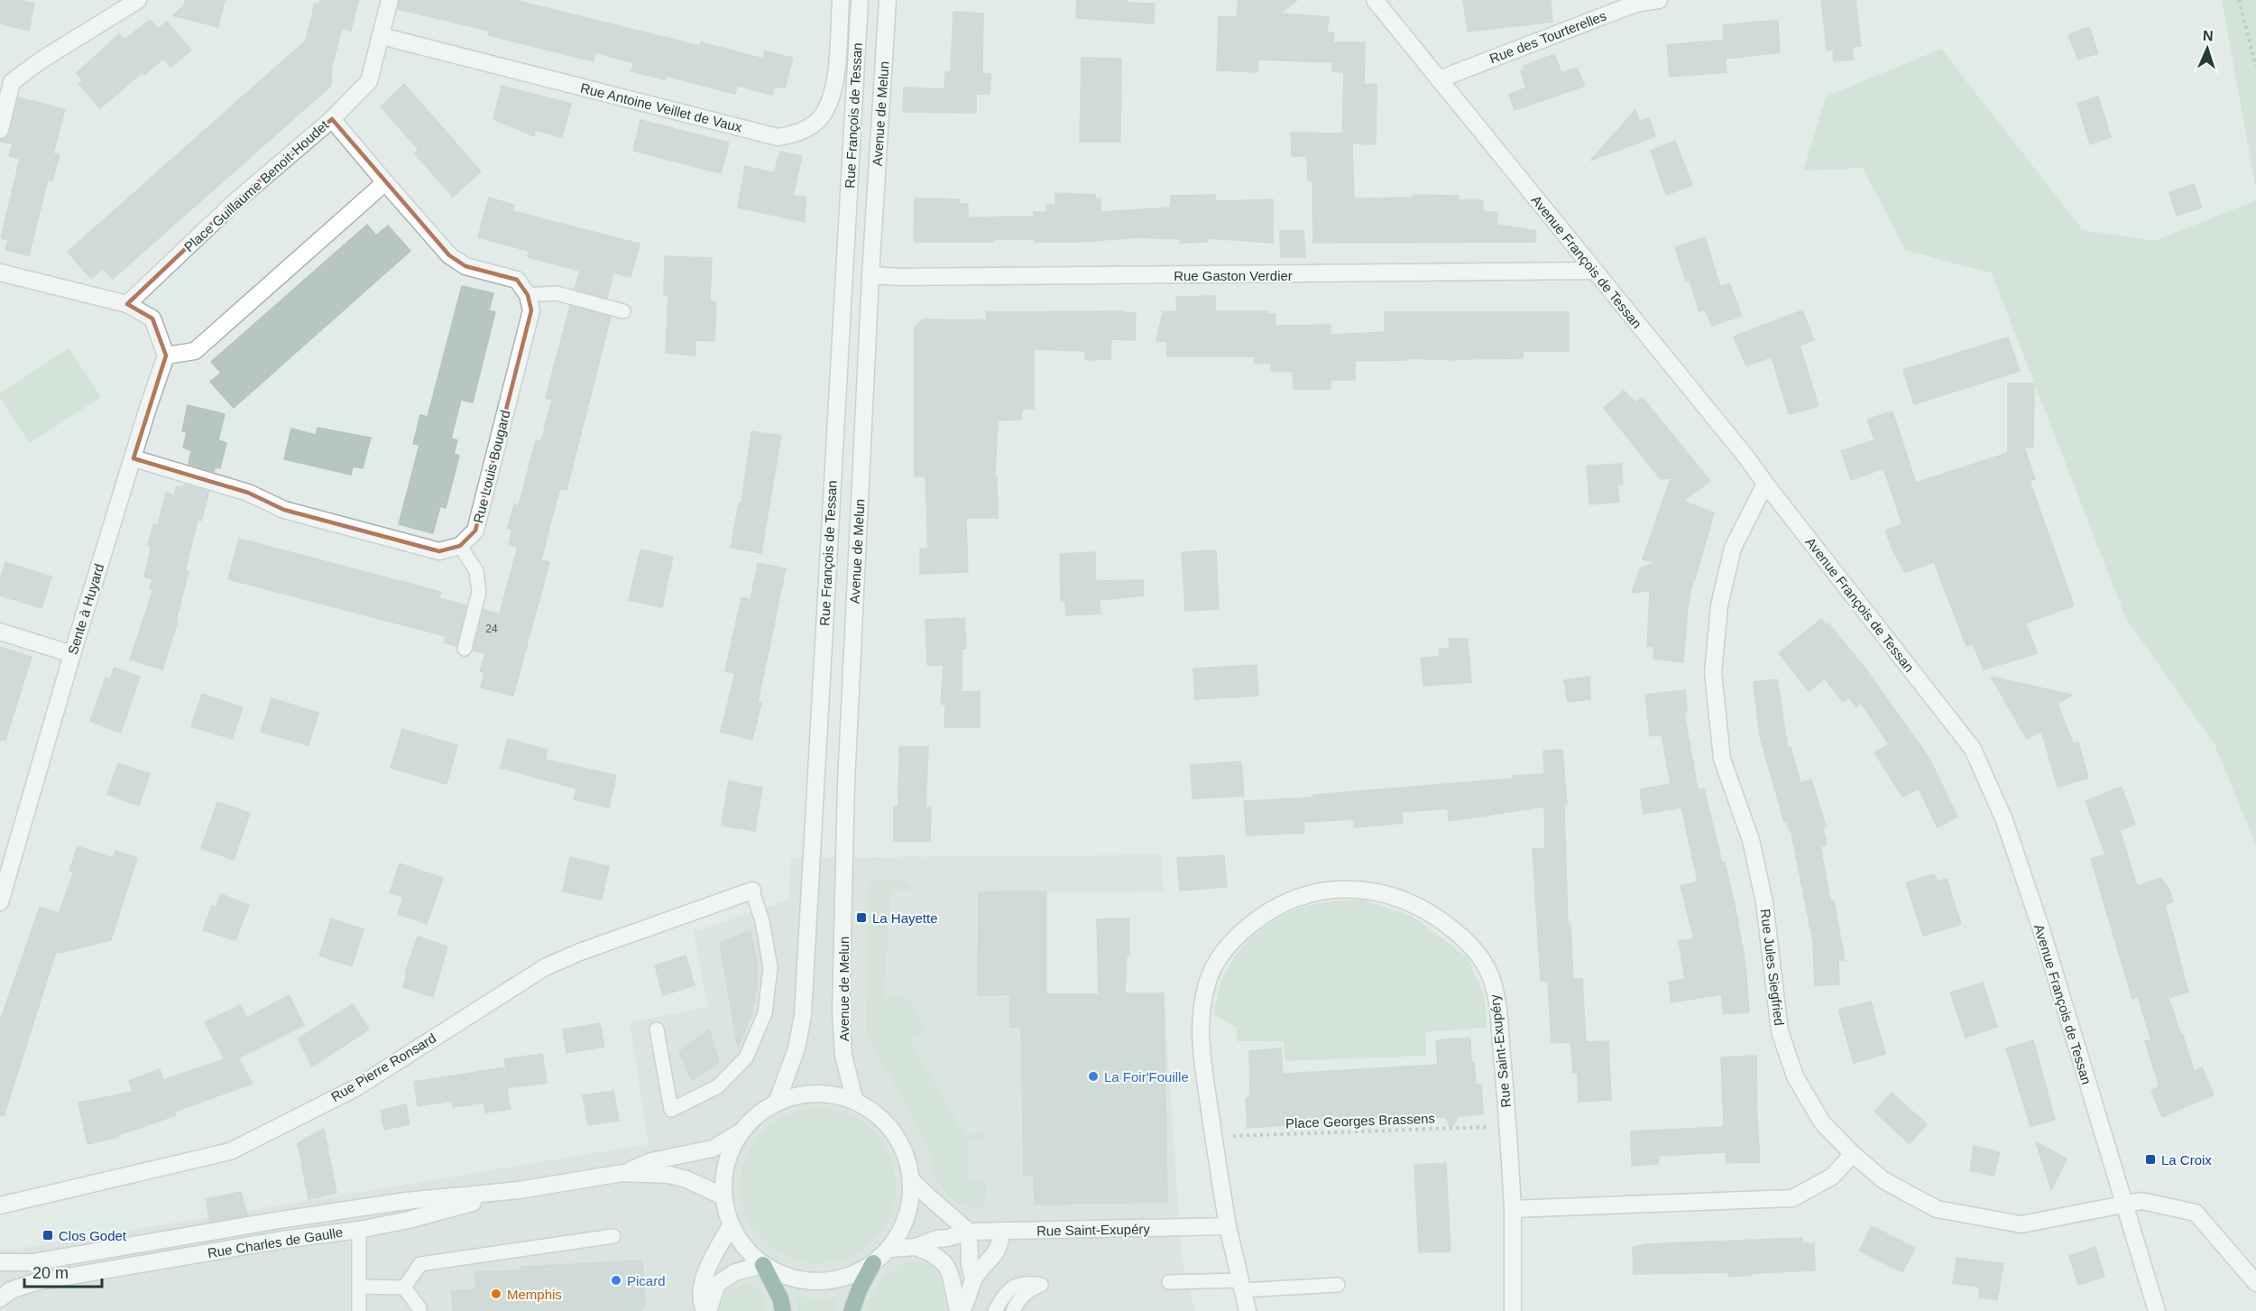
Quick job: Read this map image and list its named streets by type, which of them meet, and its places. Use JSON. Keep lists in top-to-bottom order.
{
  "streets": {
    "street": [
      "Rue des Tourterelles",
      "Rue Antoine Veillet de Vaux",
      "Avenue de Melun",
      "Rue François de Tessan",
      "Place Guillaume Benoit-Houdet",
      "Avenue François de Tessan",
      "Rue Gaston Verdier",
      "Rue Louis Bougard",
      "Sente à Huyard",
      "Rue Jules Siegfried",
      "Rue Saint-Exupéry",
      "Rue Pierre Ronsard",
      "Rue Charles de Gaulle"
    ],
    "path": ["Place Georges Brassens"]
  },
  "crossings": [
    ["Rue des Tourterelles", "Avenue François de Tessan"],
    ["Avenue de Melun", "Rue François de Tessan"],
    ["Avenue de Melun", "Rue Gaston Verdier"],
    ["Avenue de Melun", "Rue Saint-Exupéry"],
    ["Avenue de Melun", "Rue Charles de Gaulle"],
    ["Rue François de Tessan", "Rue Saint-Exupéry"],
    ["Rue François de Tessan", "Rue Charles de Gaulle"],
    ["Avenue François de Tessan", "Rue Gaston Verdier"],
    ["Avenue François de Tessan", "Rue Jules Siegfried"],
    ["Rue Saint-Exupéry", "Place Georges Brassens"],
    ["Rue Saint-Exupéry", "Rue Charles de Gaulle"]
  ],
  "places": {
    "transit": ["La Hayette", "La Croix", "Clos Godet"],
    "other": ["La Foir'Fouille", "Picard", "Memphis"]
  },
  "house_numbers": ["24"],
  "scale_bar": "20 m",
  "north": "top"
}
